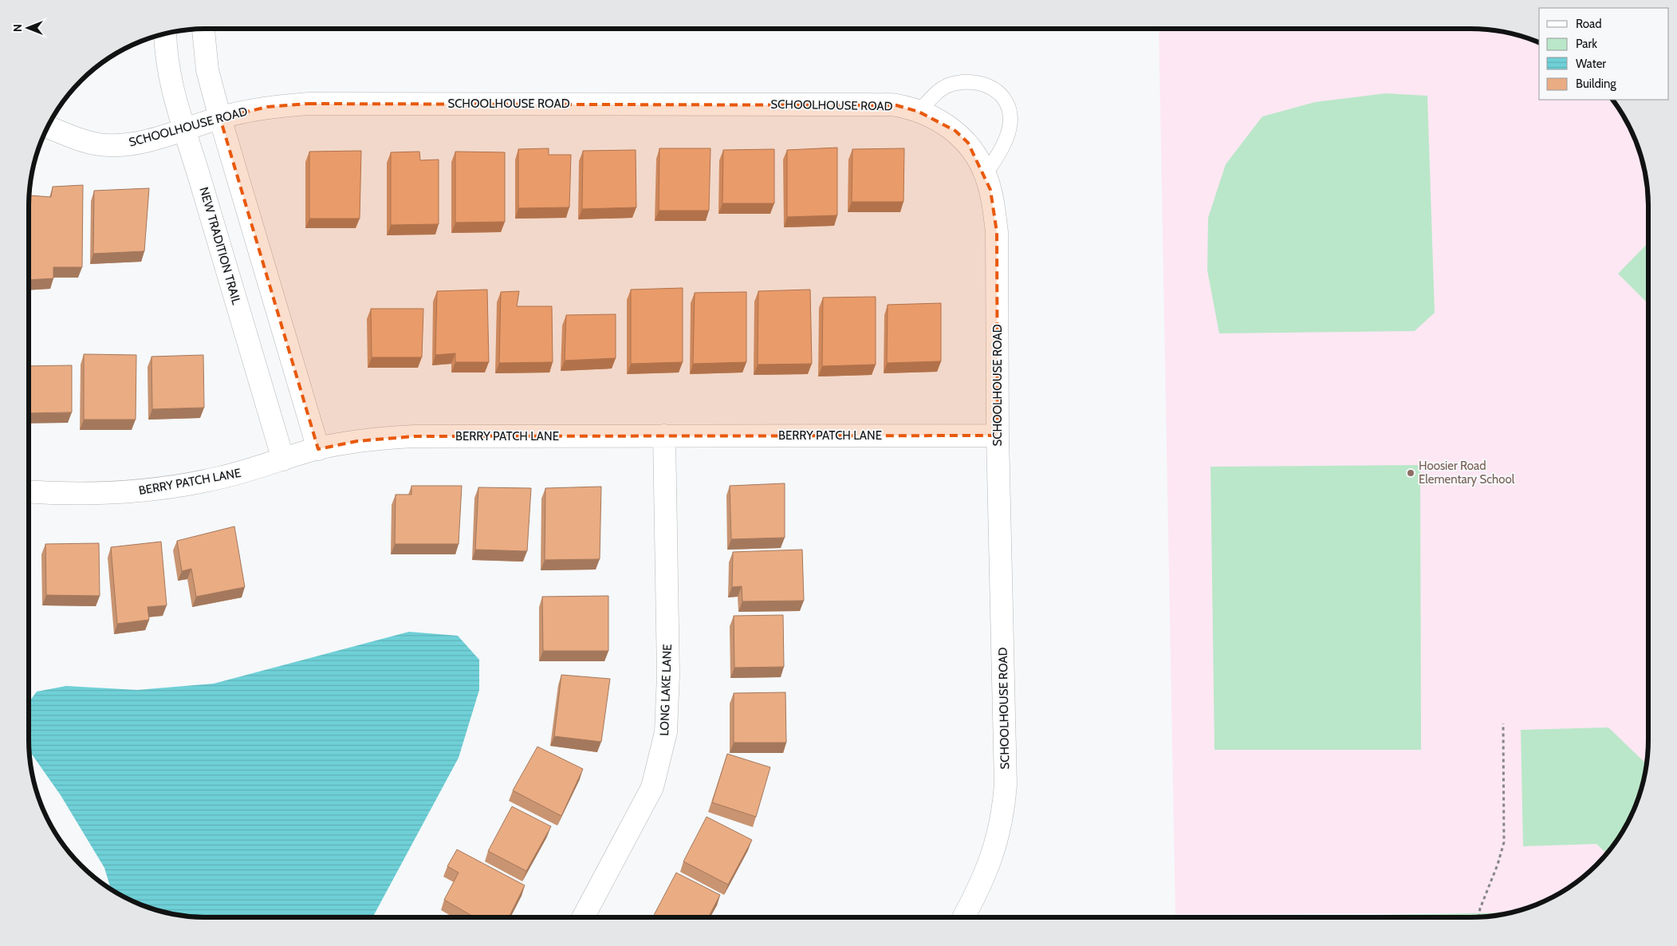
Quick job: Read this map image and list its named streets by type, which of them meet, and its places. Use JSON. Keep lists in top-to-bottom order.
{
  "streets": {
    "street": [
      "SCHOOLHOUSE ROAD",
      "NEW TRADITION TRAIL",
      "BERRY PATCH LANE",
      "LONG LAKE LANE"
    ]
  },
  "crossings": [
    ["SCHOOLHOUSE ROAD", "NEW TRADITION TRAIL"],
    ["SCHOOLHOUSE ROAD", "BERRY PATCH LANE"],
    ["NEW TRADITION TRAIL", "BERRY PATCH LANE"],
    ["BERRY PATCH LANE", "LONG LAKE LANE"]
  ],
  "places": ["Hoosier Road Elementary School"],
  "legend": [
    "Road",
    "Park",
    "Water",
    "Building"
  ],
  "north": "left"
}
